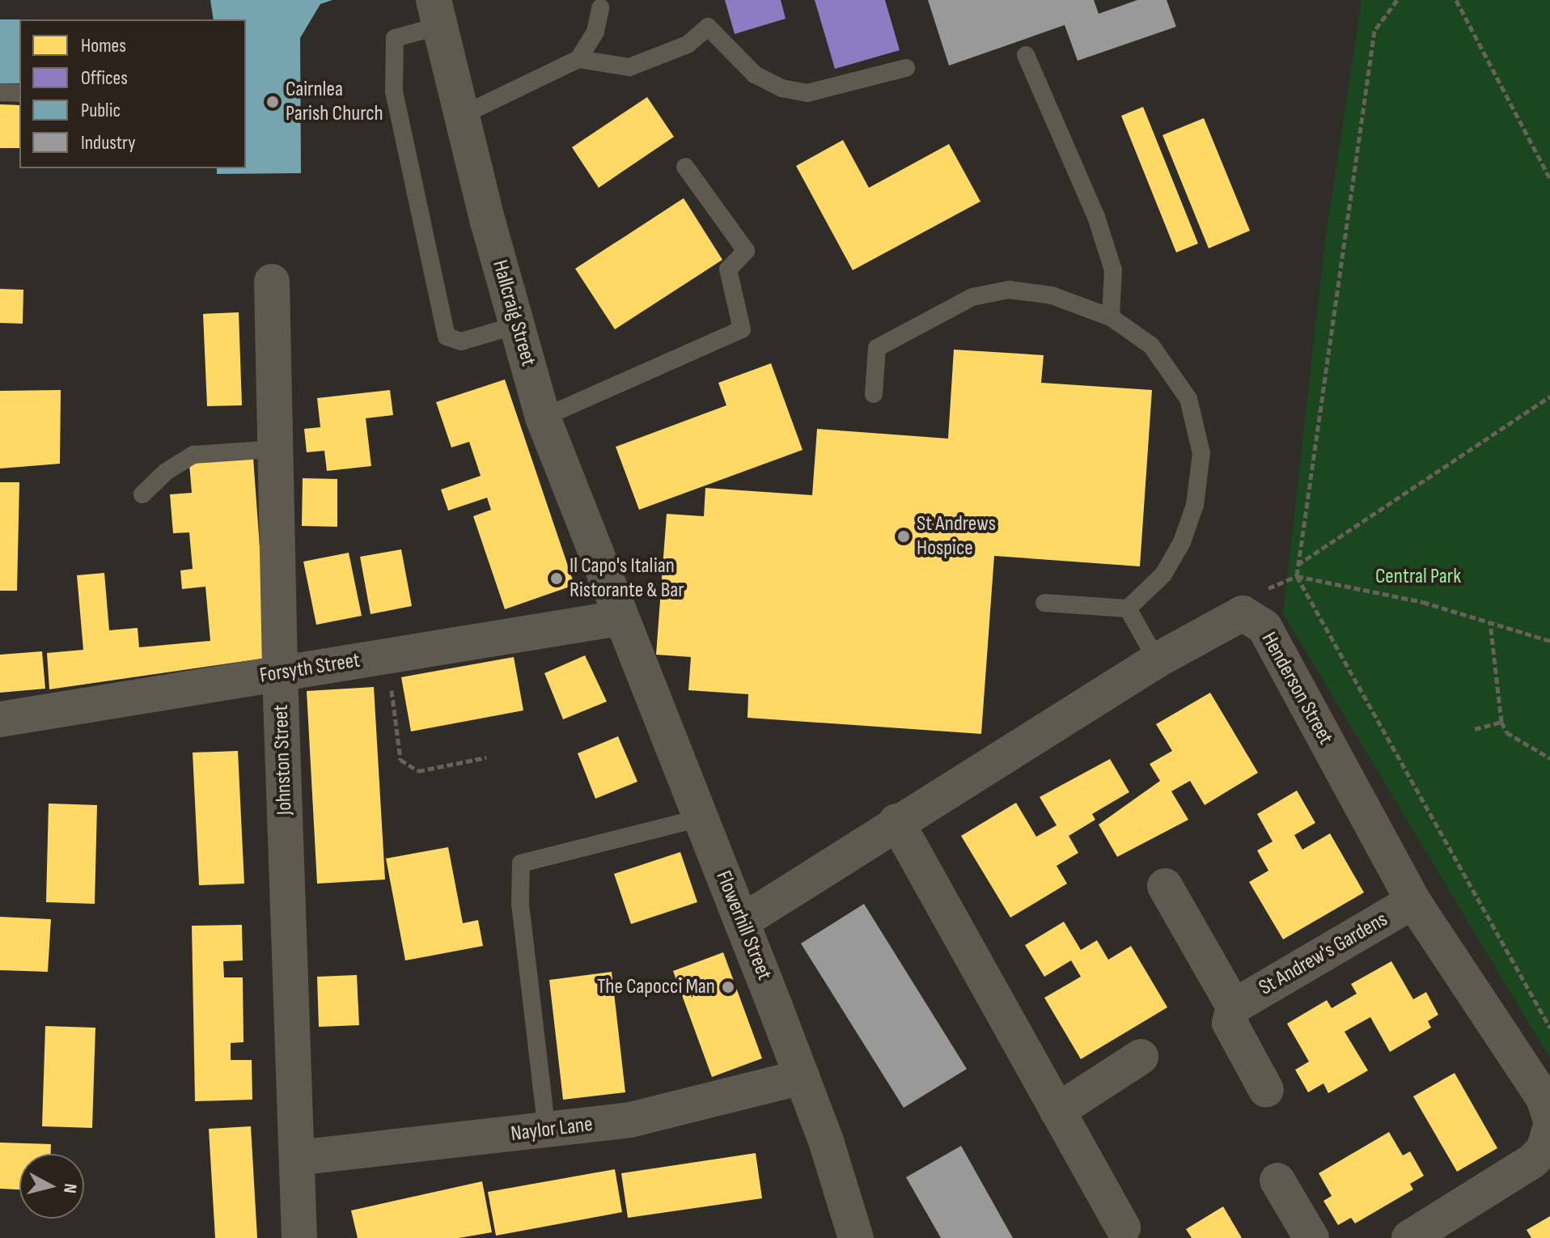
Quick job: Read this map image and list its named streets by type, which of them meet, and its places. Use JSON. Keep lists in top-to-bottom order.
{
  "streets": {
    "street": [
      "Hallcraig Street",
      "Forsyth Street",
      "Henderson Street",
      "Johnston Street",
      "Flowerhill Street",
      "St Andrew's Gardens",
      "Naylor Lane"
    ]
  },
  "crossings": [
    ["Hallcraig Street", "Forsyth Street"],
    ["Hallcraig Street", "Flowerhill Street"],
    ["Forsyth Street", "Johnston Street"],
    ["Forsyth Street", "Flowerhill Street"],
    ["Henderson Street", "Flowerhill Street"],
    ["Henderson Street", "St Andrew's Gardens"],
    ["Johnston Street", "Naylor Lane"],
    ["Flowerhill Street", "Naylor Lane"]
  ],
  "parks": ["Central Park"],
  "places": [
    "Cairnlea Parish Church",
    "St Andrews Hospice",
    "Il Capo's Italian Ristorante & Bar",
    "The Capocci Man"
  ],
  "legend": [
    "Homes",
    "Offices",
    "Public",
    "Industry"
  ],
  "north": "right"
}
